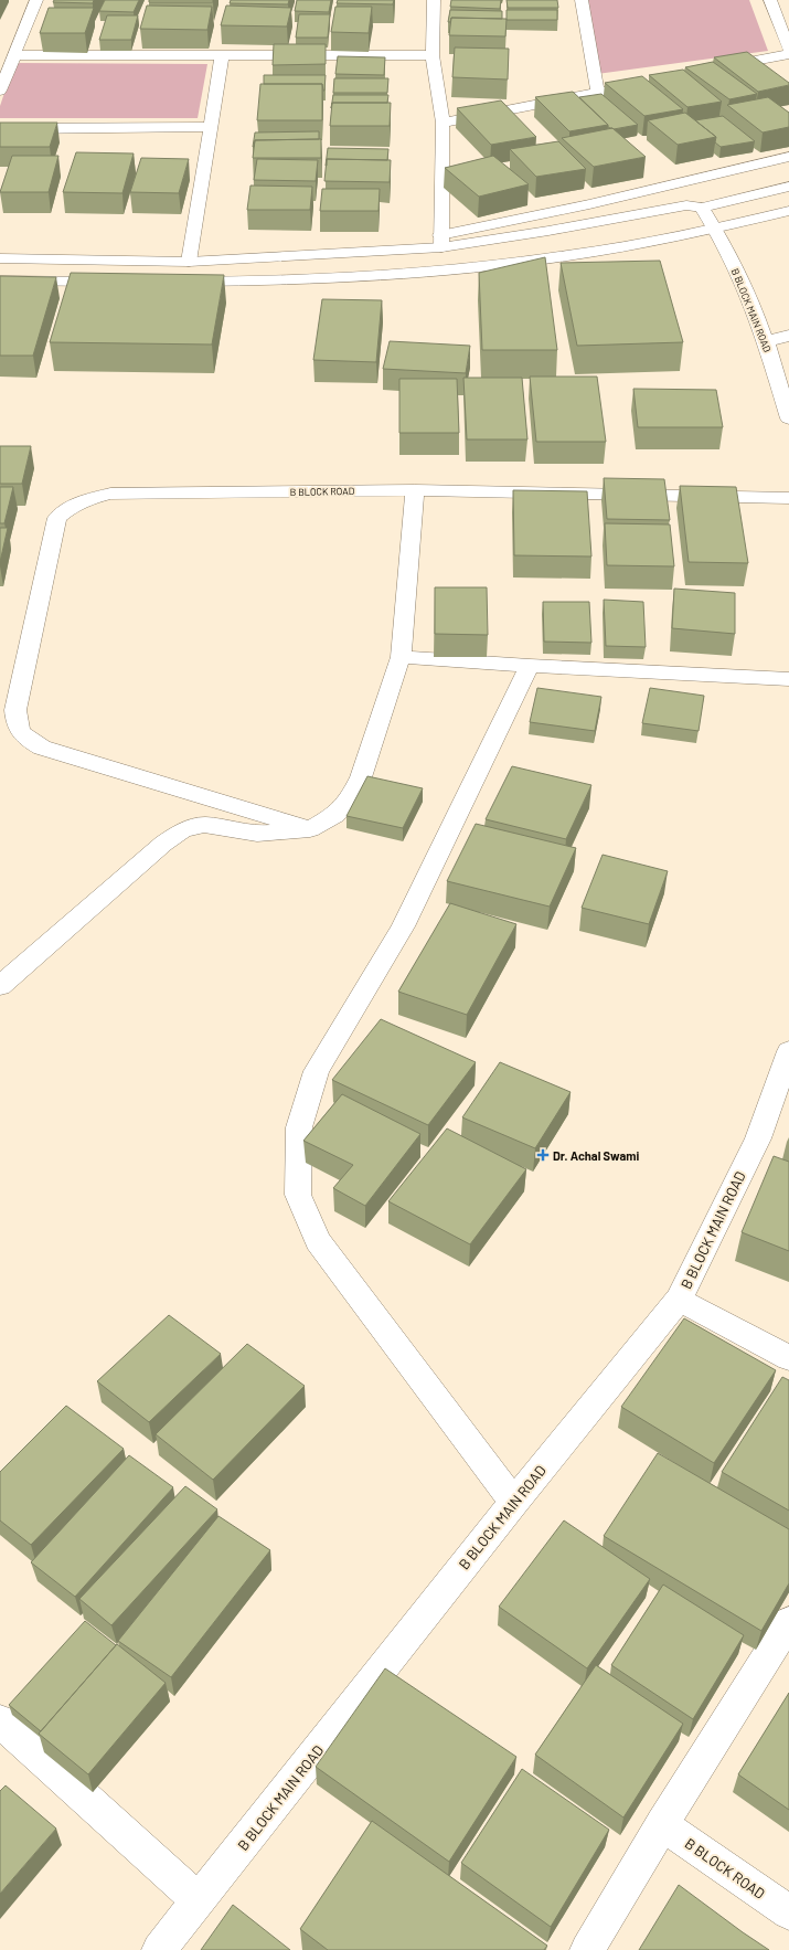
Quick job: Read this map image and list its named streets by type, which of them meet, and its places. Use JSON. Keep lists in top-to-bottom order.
{
  "streets": {
    "street": ["B BLOCK MAIN ROAD", "B BLOCK ROAD"]
  },
  "places": {
    "health": ["Dr. Achal Swami"]
  }
}
